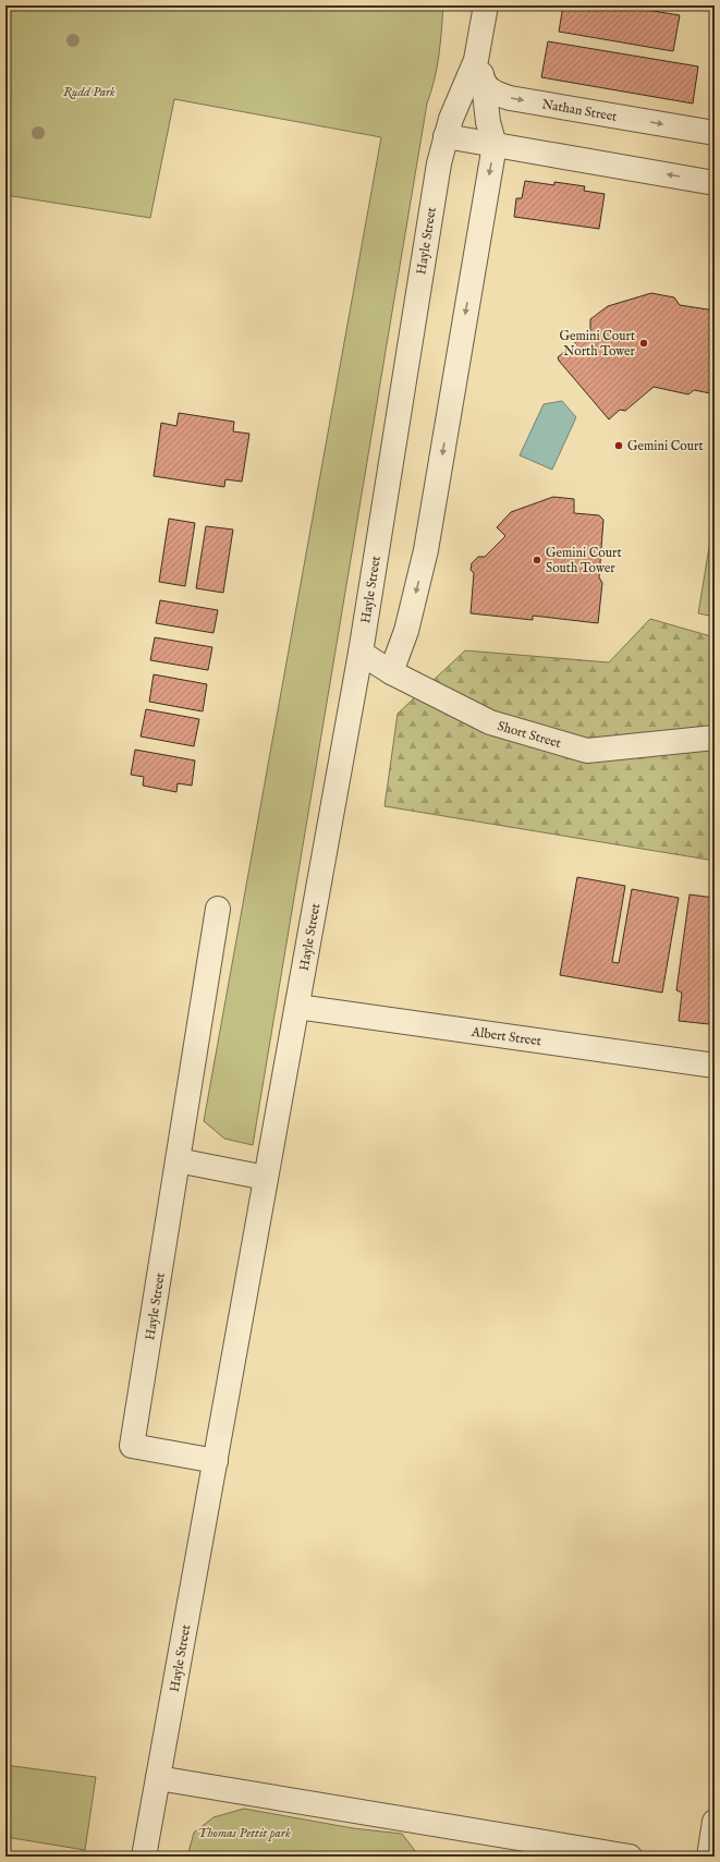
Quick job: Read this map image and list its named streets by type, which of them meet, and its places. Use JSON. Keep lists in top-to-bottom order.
{
  "streets": {
    "street": [
      "Nathan Street",
      "Hayle Street",
      "Short Street",
      "Albert Street"
    ]
  },
  "crossings": [
    ["Hayle Street", "Short Street"],
    ["Hayle Street", "Albert Street"]
  ],
  "parks": ["Rudd Park", "Thomas Pettit park"],
  "places": ["Gemini Court North Tower", "Gemini Court", "Gemini Court South Tower"]
}
